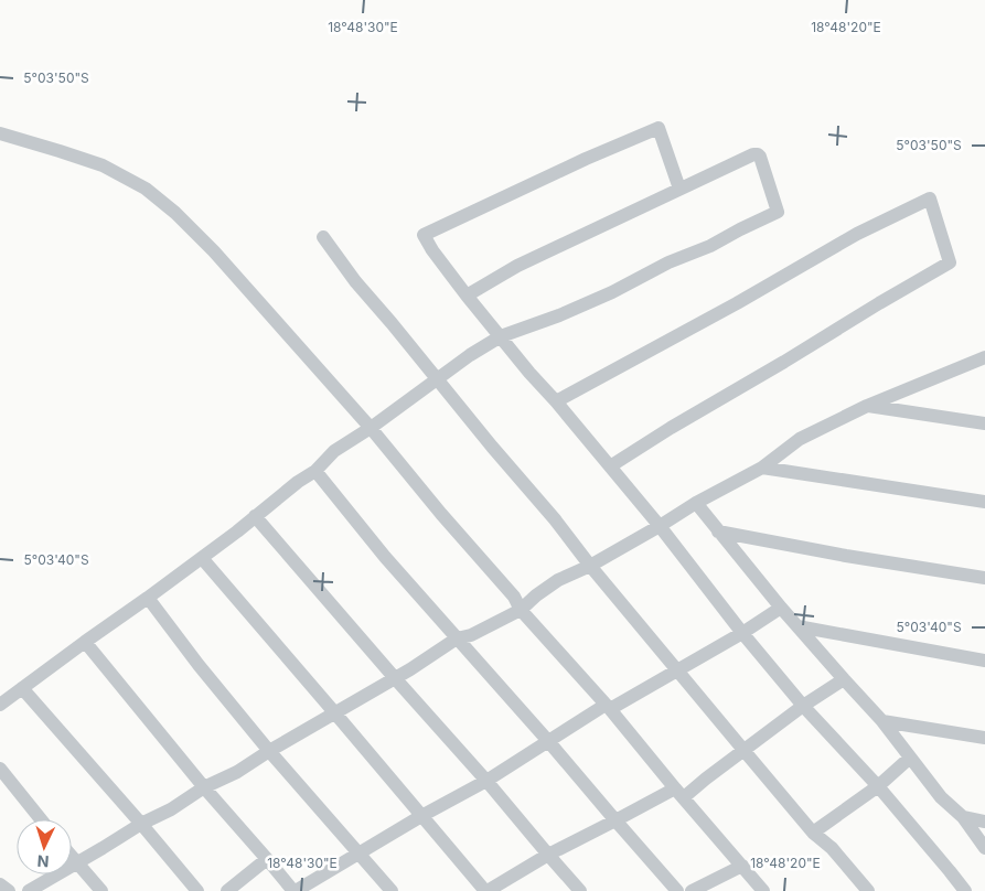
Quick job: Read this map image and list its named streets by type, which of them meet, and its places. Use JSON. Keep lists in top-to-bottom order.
{
  "north": "bottom",
  "coordinates": [
    "18°48'30\"E",
    "18°48'20\"E",
    "5°03'50\"S",
    "5°03'40\"S"
  ]
}
